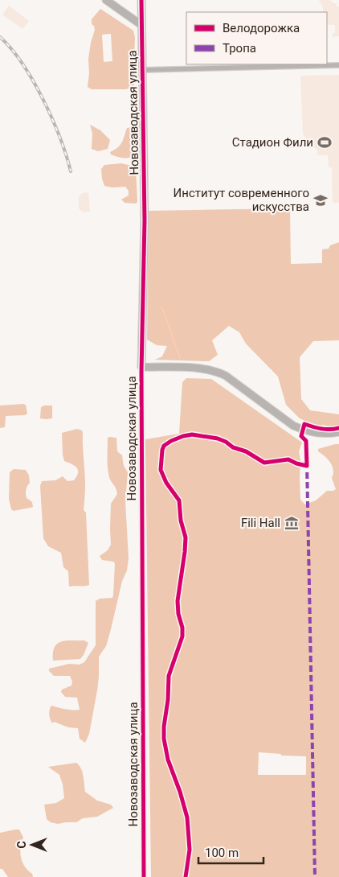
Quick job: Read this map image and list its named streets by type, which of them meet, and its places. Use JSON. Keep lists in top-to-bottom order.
{
  "streets": {
    "street": ["Новозаводская улица"]
  },
  "places": {
    "sports": ["Стадион Фили"],
    "school or university": ["Институт современного искусства"],
    "museum": ["Fili Hall"]
  },
  "legend": ["Велодорожка", "Тропа"],
  "scale_bar": "100 m",
  "north": "left"
}
